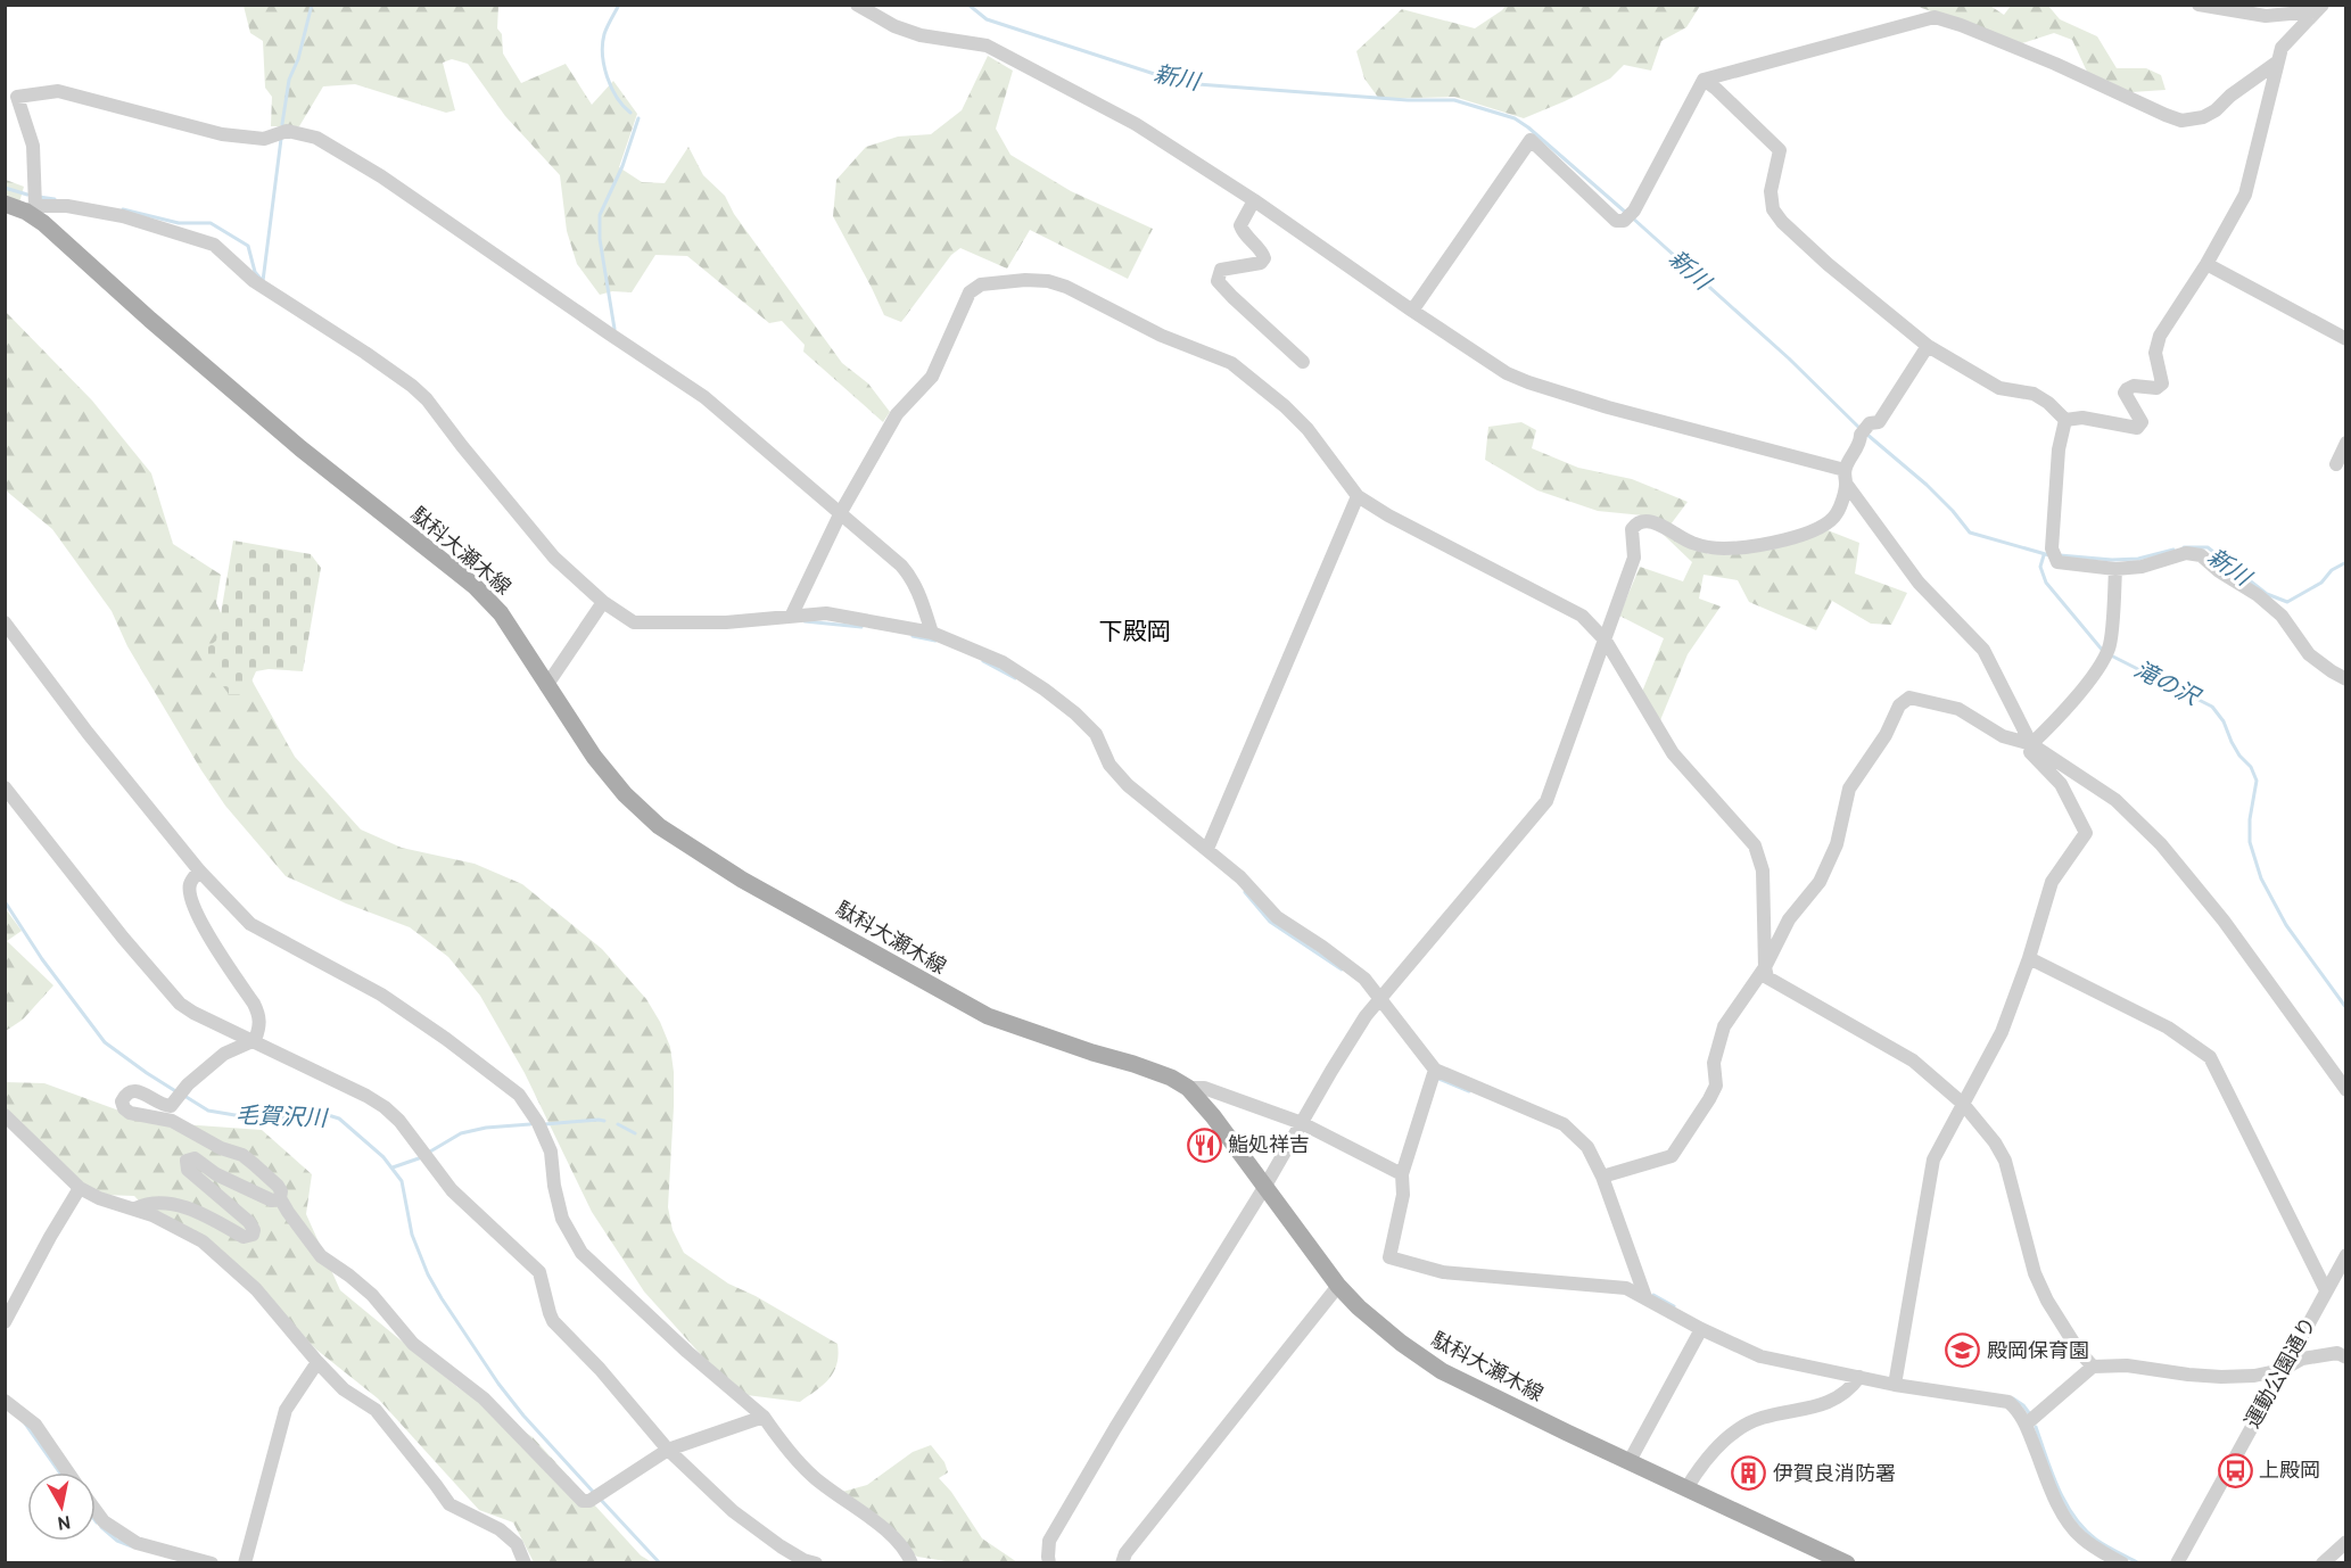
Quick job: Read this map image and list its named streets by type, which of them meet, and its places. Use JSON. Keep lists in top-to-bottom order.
{
  "streets": {
    "main road": ["駄科大瀬木線"],
    "street": ["運動公園通り"]
  },
  "districts": ["下殿岡"],
  "water": ["新川", "滝の沢", "毛賀沢川"],
  "places": {
    "restaurant": ["鮨処祥吉"],
    "school or university": ["殿岡保育園"],
    "bus stop": ["上殿岡"],
    "building": ["伊賀良消防署"]
  },
  "north": "bottom"
}
